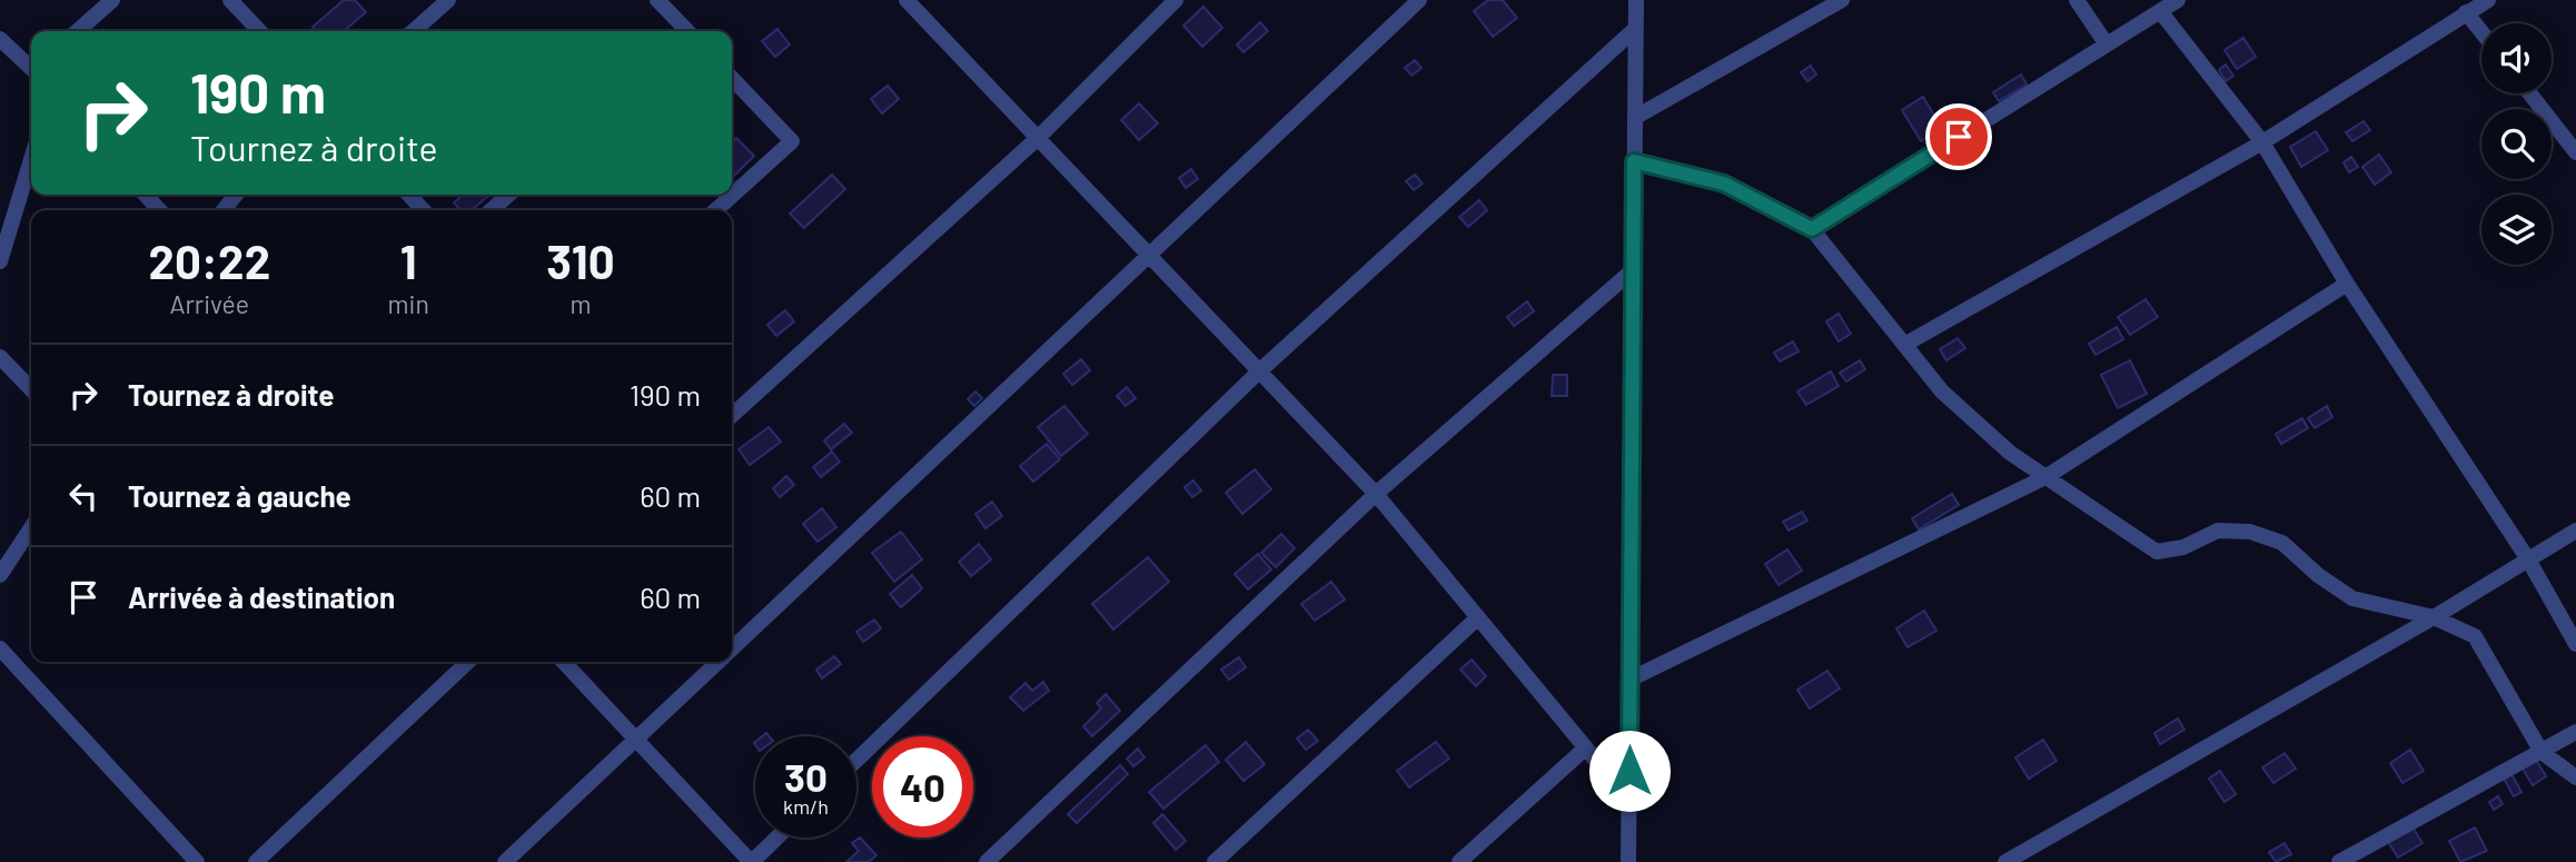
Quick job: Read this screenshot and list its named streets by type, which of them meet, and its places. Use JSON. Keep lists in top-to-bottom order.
{
  "page": {
    "turn": ["190 m", "Tournez à droite"],
    "eta": [
      "20:22",
      "Arrivée",
      "1",
      "min",
      "310",
      "m"
    ],
    "list": [
      {
        "name": "Tournez à droite",
        "value": "190 m"
      },
      {
        "name": "Tournez à gauche",
        "value": "60 m"
      },
      {
        "name": "Arrivée à destination",
        "value": "60 m"
      }
    ],
    "speed": "30 km/h",
    "limit": "40"
  }
}
